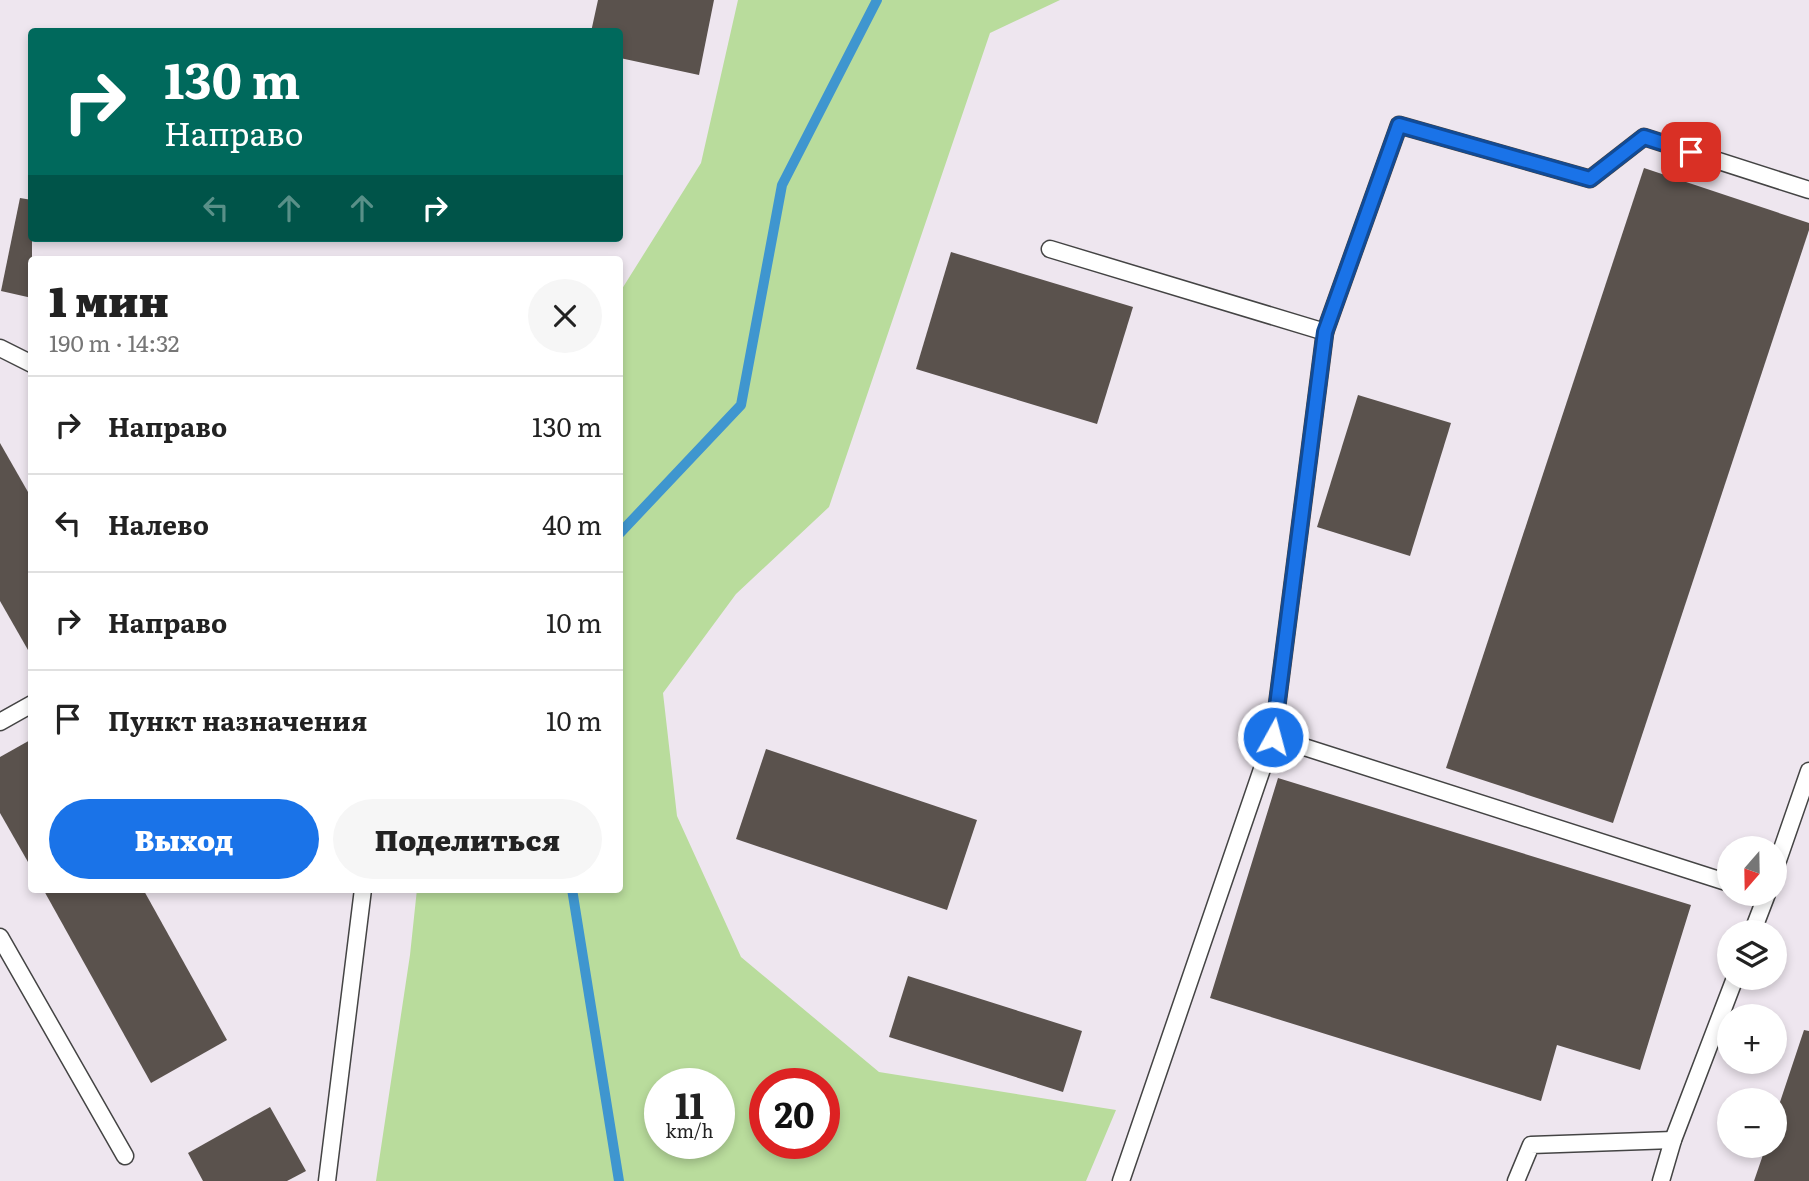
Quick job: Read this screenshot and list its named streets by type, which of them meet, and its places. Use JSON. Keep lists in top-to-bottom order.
{
  "north": "bottom",
  "page": {
    "turn": ["130 m", "Направо"],
    "heading": ["1 мин", "190 m · 14:32"],
    "list": [
      {
        "name": "Направо",
        "value": "130 m"
      },
      {
        "name": "Налево",
        "value": "40 m"
      },
      {
        "name": "Направо",
        "value": "10 m"
      },
      {
        "name": "Пункт назначения",
        "value": "10 m"
      }
    ],
    "buttons": ["Выход", "Поделиться"],
    "map_buttons": ["+", "−"],
    "speed": "11 km/h",
    "limit": "20"
  }
}
